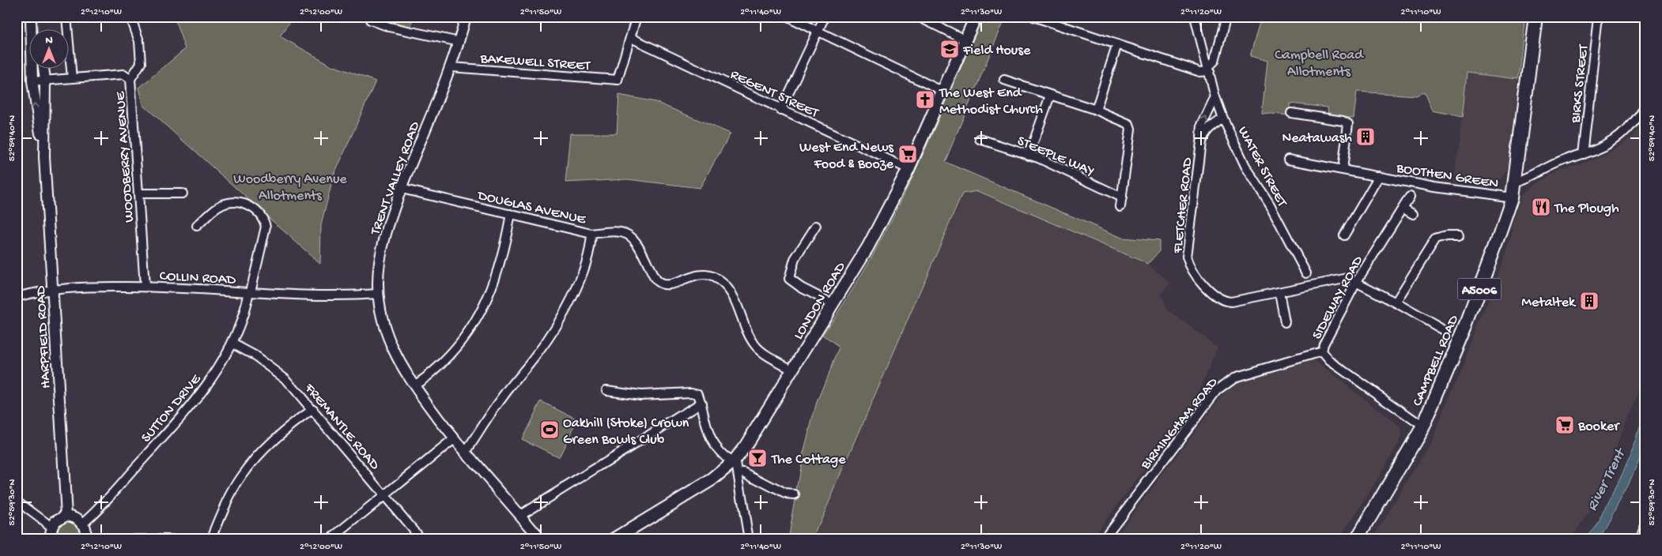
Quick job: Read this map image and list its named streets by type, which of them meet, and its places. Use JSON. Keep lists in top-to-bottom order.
{
  "streets": {
    "main road": ["A5006", "LONDON ROAD", "CAMPBELL ROAD"],
    "street": [
      "BAKEWELL STREET",
      "BIRKS STREET",
      "REGENT STREET",
      "STEEPLE WAY",
      "WOODBERRY AVENUE",
      "WATER STREET",
      "BOOTHEN GREEN",
      "TRENT VALLEY ROAD",
      "FLETCHER ROAD",
      "DOUGLAS AVENUE",
      "COLLIN ROAD",
      "SIDEWAY ROAD",
      "HARPFIELD ROAD",
      "SUTTON DRIVE",
      "BIRMINGHAM ROAD",
      "FREMANTLE ROAD"
    ]
  },
  "crossings": [
    ["BAKEWELL STREET", "REGENT STREET"],
    ["BAKEWELL STREET", "TRENT VALLEY ROAD"],
    ["REGENT STREET", "LONDON ROAD"],
    ["WOODBERRY AVENUE", "COLLIN ROAD"],
    ["WOODBERRY AVENUE", "HARPFIELD ROAD"],
    ["WATER STREET", "FLETCHER ROAD"],
    ["BOOTHEN GREEN", "CAMPBELL ROAD"],
    ["TRENT VALLEY ROAD", "DOUGLAS AVENUE"],
    ["TRENT VALLEY ROAD", "COLLIN ROAD"],
    ["COLLIN ROAD", "HARPFIELD ROAD"],
    ["COLLIN ROAD", "SUTTON DRIVE"],
    ["SIDEWAY ROAD", "CAMPBELL ROAD"],
    ["SIDEWAY ROAD", "BIRMINGHAM ROAD"],
    ["SUTTON DRIVE", "FREMANTLE ROAD"]
  ],
  "water": ["River Trent"],
  "parks": ["Campbell Road Allotments", "Woodberry Avenue Allotments"],
  "places": {
    "school or university": ["Field House"],
    "church": ["The West End Methodist Church"],
    "building": ["Neatawash", "Metaltek"],
    "supermarket": ["West End News Food & Booze", "Booker"],
    "restaurant": ["The Plough"],
    "sports": ["Oakhill (Stoke) Crown Green Bowls Club"],
    "bar": ["The Cottage"]
  },
  "north": "top",
  "coordinates": [
    "2°12'10\"W",
    "2°12'00\"W",
    "2°11'50\"W",
    "2°11'40\"W",
    "2°11'30\"W",
    "2°11'20\"W",
    "2°11'10\"W",
    "52°59'40\"N",
    "52°59'30\"N"
  ]
}
